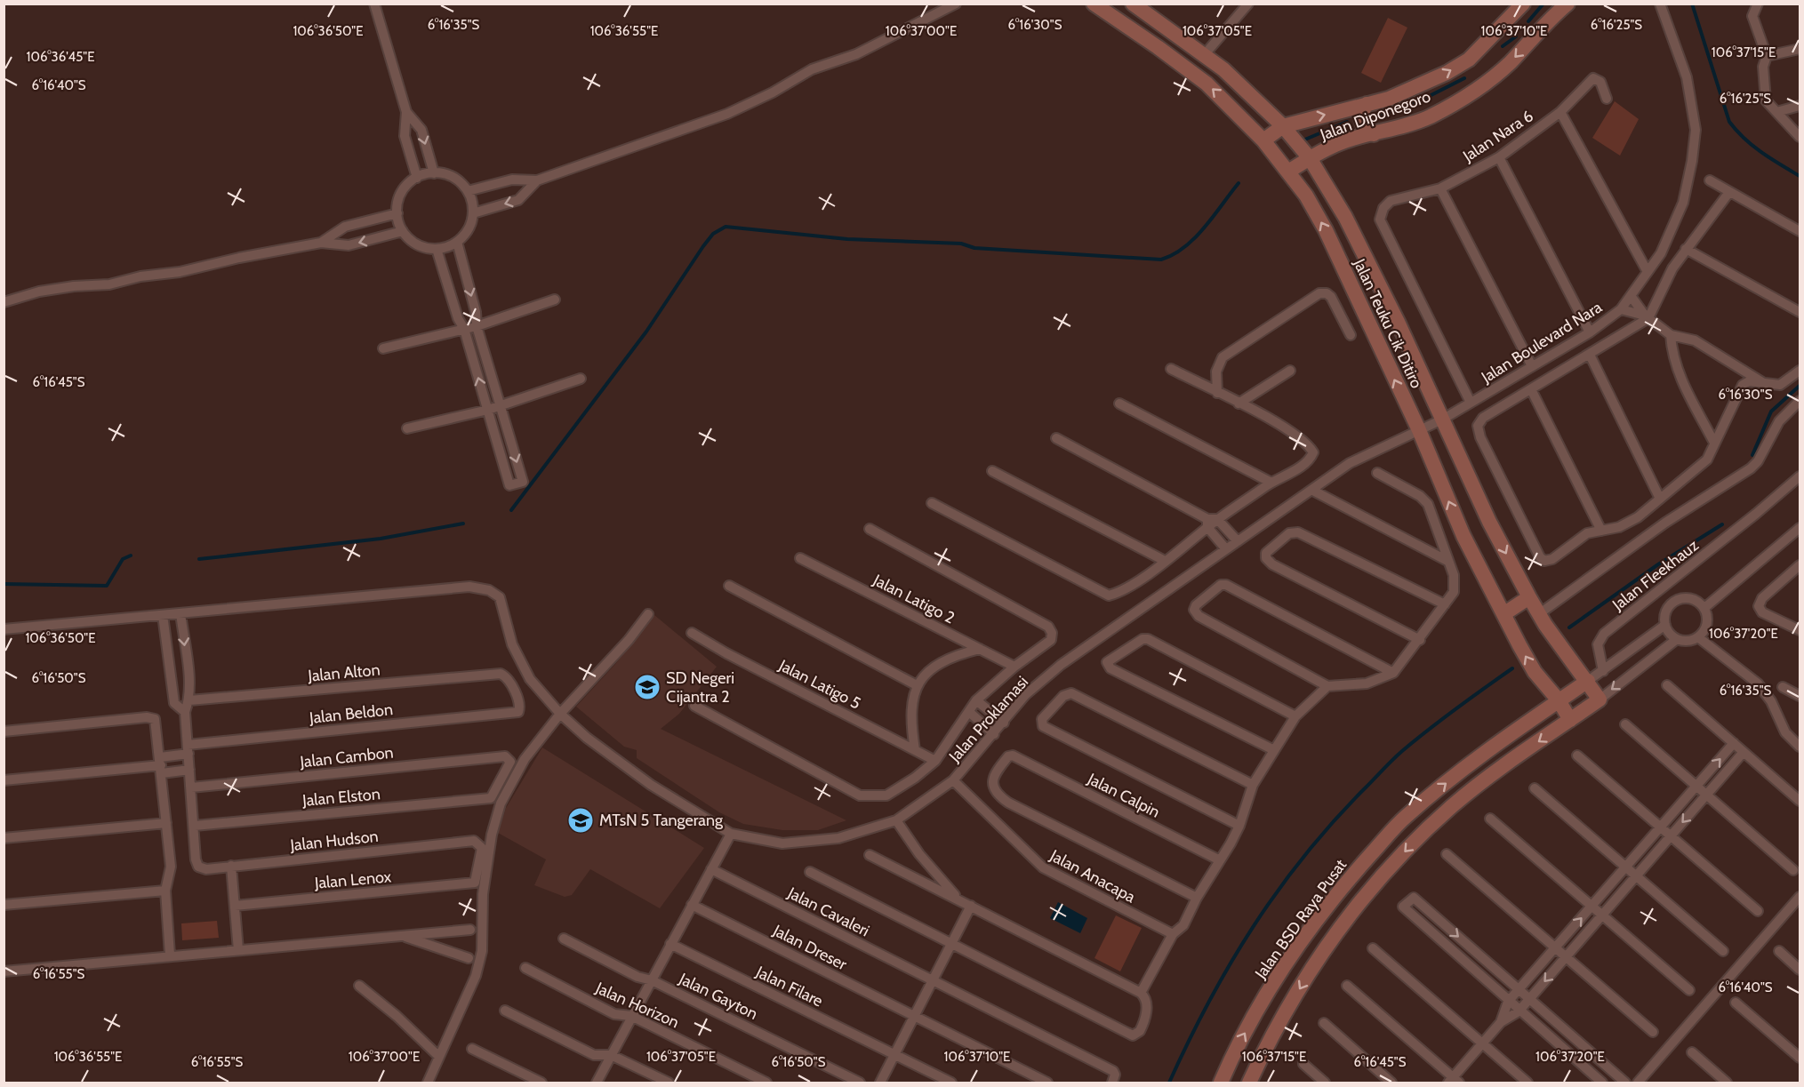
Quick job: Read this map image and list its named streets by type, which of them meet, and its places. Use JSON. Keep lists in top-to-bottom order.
{
  "streets": {
    "main road": ["Jalan Diponegoro", "Jalan Teuku Cik Ditiro", "Jalan BSD Raya Pusat"],
    "street": [
      "Jalan Nara 6",
      "Jalan Boulevard Nara",
      "Jalan Fleekhauz",
      "Jalan Latigo 2",
      "Jalan Alton",
      "Jalan Latigo 5",
      "Jalan Beldon",
      "Jalan Proklamasi",
      "Jalan Cambon",
      "Jalan Calpin",
      "Jalan Elston",
      "Jalan Hudson",
      "Jalan Anacapa",
      "Jalan Lenox",
      "Jalan Cavaleri",
      "Jalan Dreser",
      "Jalan Filare",
      "Jalan Gayton",
      "Jalan Horizon"
    ]
  },
  "crossings": [
    ["Jalan Diponegoro", "Jalan Teuku Cik Ditiro"],
    ["Jalan Nara 6", "Jalan Boulevard Nara"],
    ["Jalan Teuku Cik Ditiro", "Jalan Boulevard Nara"],
    ["Jalan Teuku Cik Ditiro", "Jalan Proklamasi"],
    ["Jalan Teuku Cik Ditiro", "Jalan BSD Raya Pusat"],
    ["Jalan Boulevard Nara", "Jalan Proklamasi"],
    ["Jalan Alton", "Jalan Beldon"],
    ["Jalan Proklamasi", "Jalan Anacapa"],
    ["Jalan Cambon", "Jalan Elston"],
    ["Jalan Elston", "Jalan Hudson"],
    ["Jalan Hudson", "Jalan Lenox"]
  ],
  "places": {
    "school or university": ["SD Negeri Cijantra 2", "MTsN 5 Tangerang"]
  },
  "coordinates": [
    "6°16'35\"S",
    "6°16'30\"S",
    "6°16'25\"S",
    "106°36'50\"E",
    "106°36'55\"E",
    "106°37'00\"E",
    "106°37'05\"E",
    "106°37'10\"E",
    "106°37'15\"E",
    "106°36'45\"E",
    "6°16'40\"S",
    "6°16'45\"S",
    "106°37'20\"E",
    "6°16'50\"S",
    "6°16'55\"S"
  ]
}
